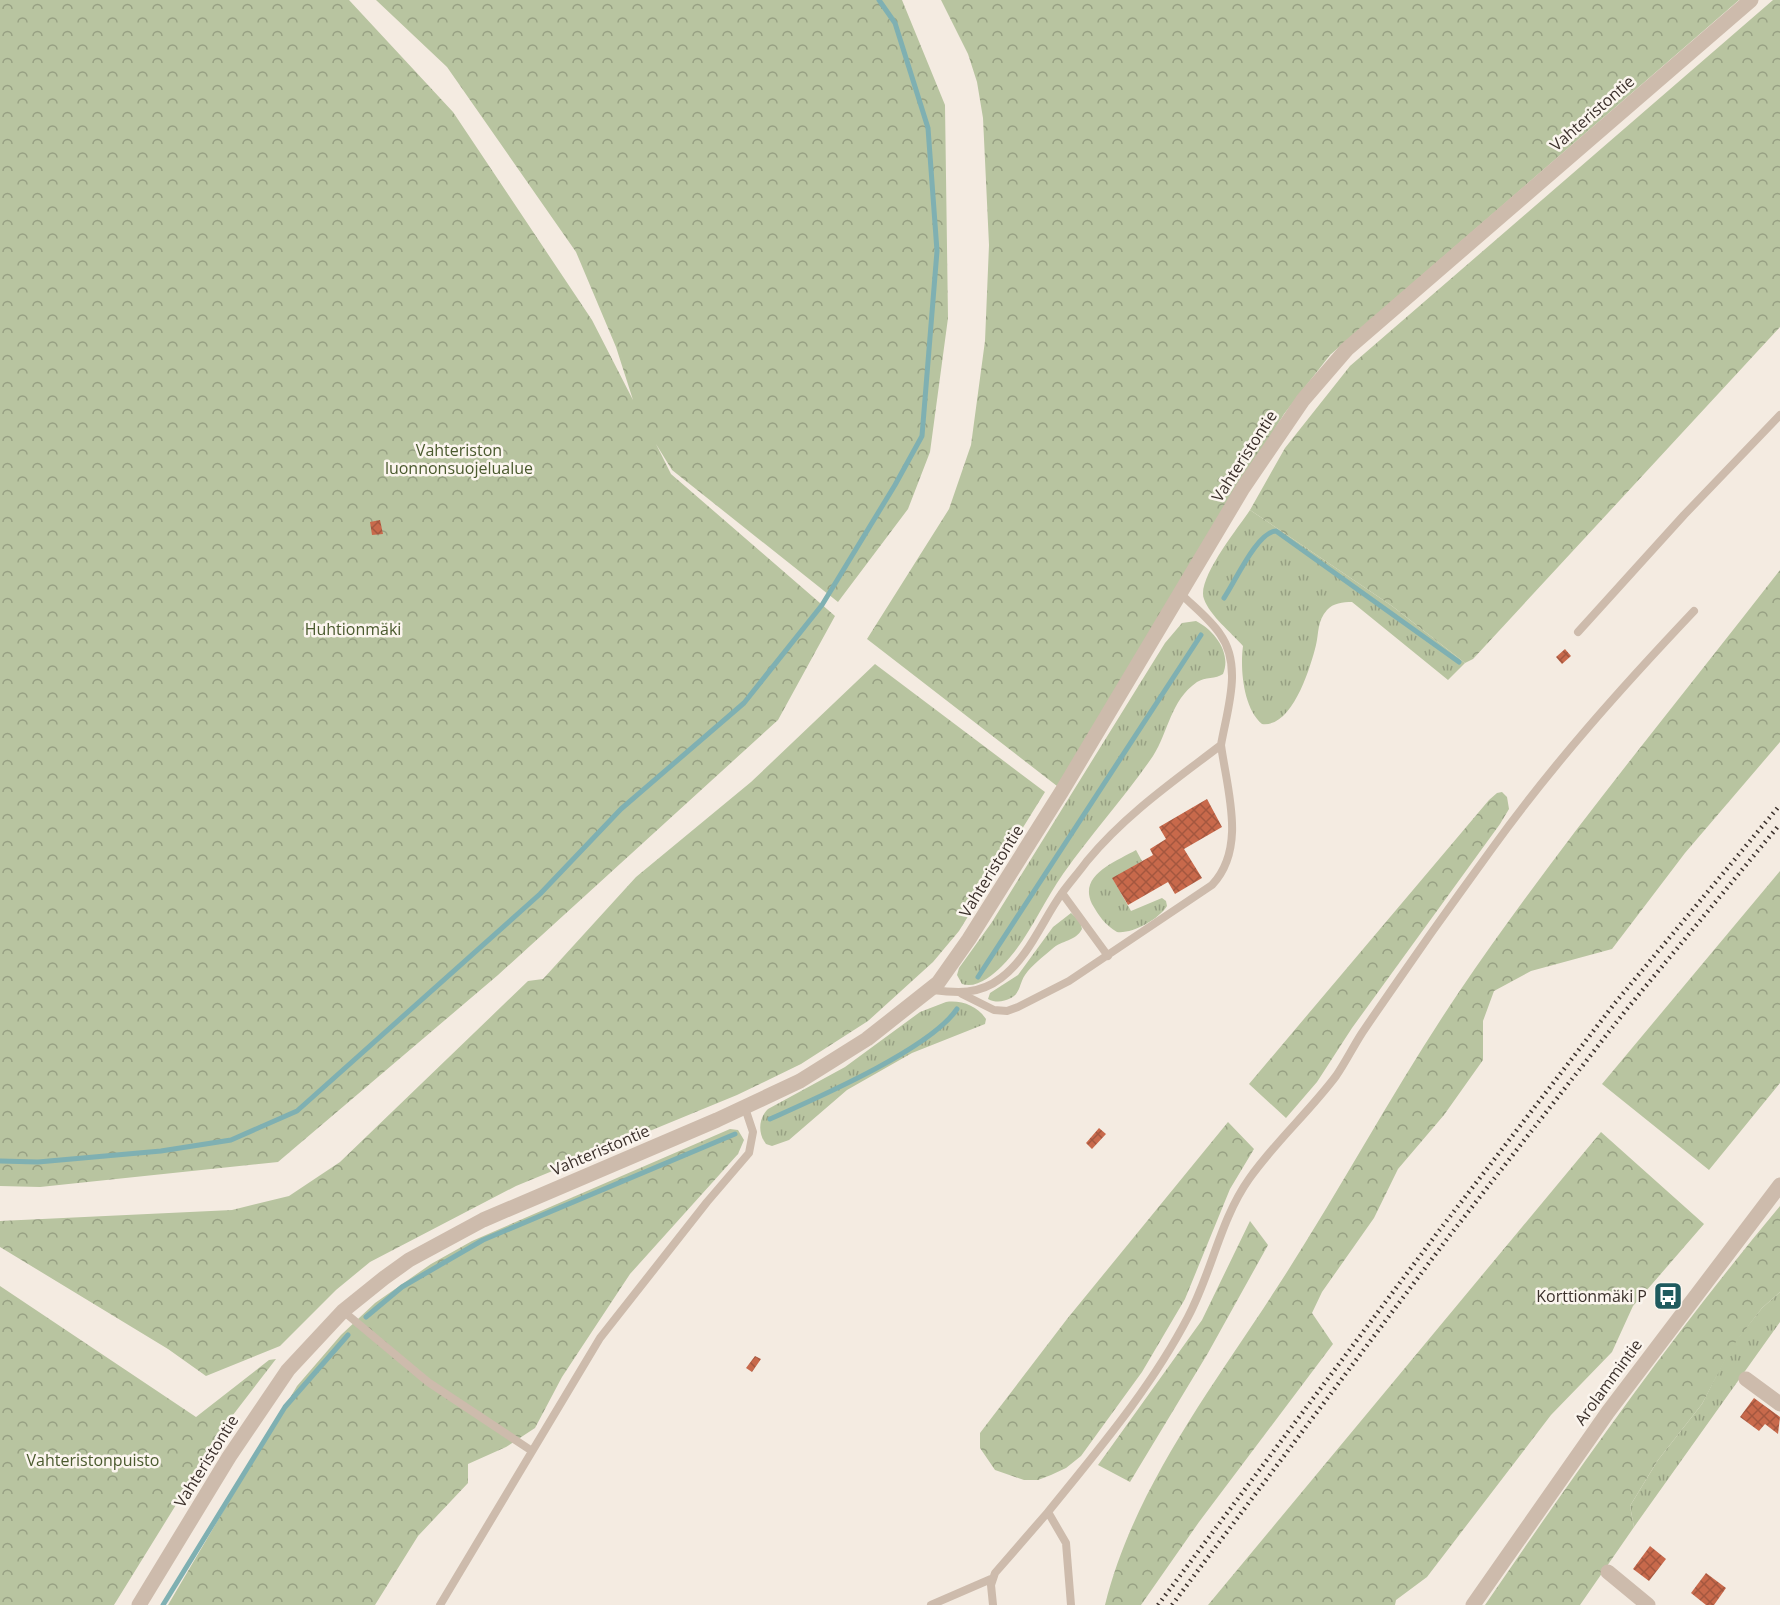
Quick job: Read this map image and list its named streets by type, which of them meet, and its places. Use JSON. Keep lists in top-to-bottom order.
{
  "streets": {
    "street": ["Vahteristontie", "Arolammintie"]
  },
  "parks": ["Vahteriston luonnonsuojelualue", "Huhtionmäki", "Vahteristonpuisto"],
  "places": {
    "bus stop": ["Korttionmäki P"]
  }
}
